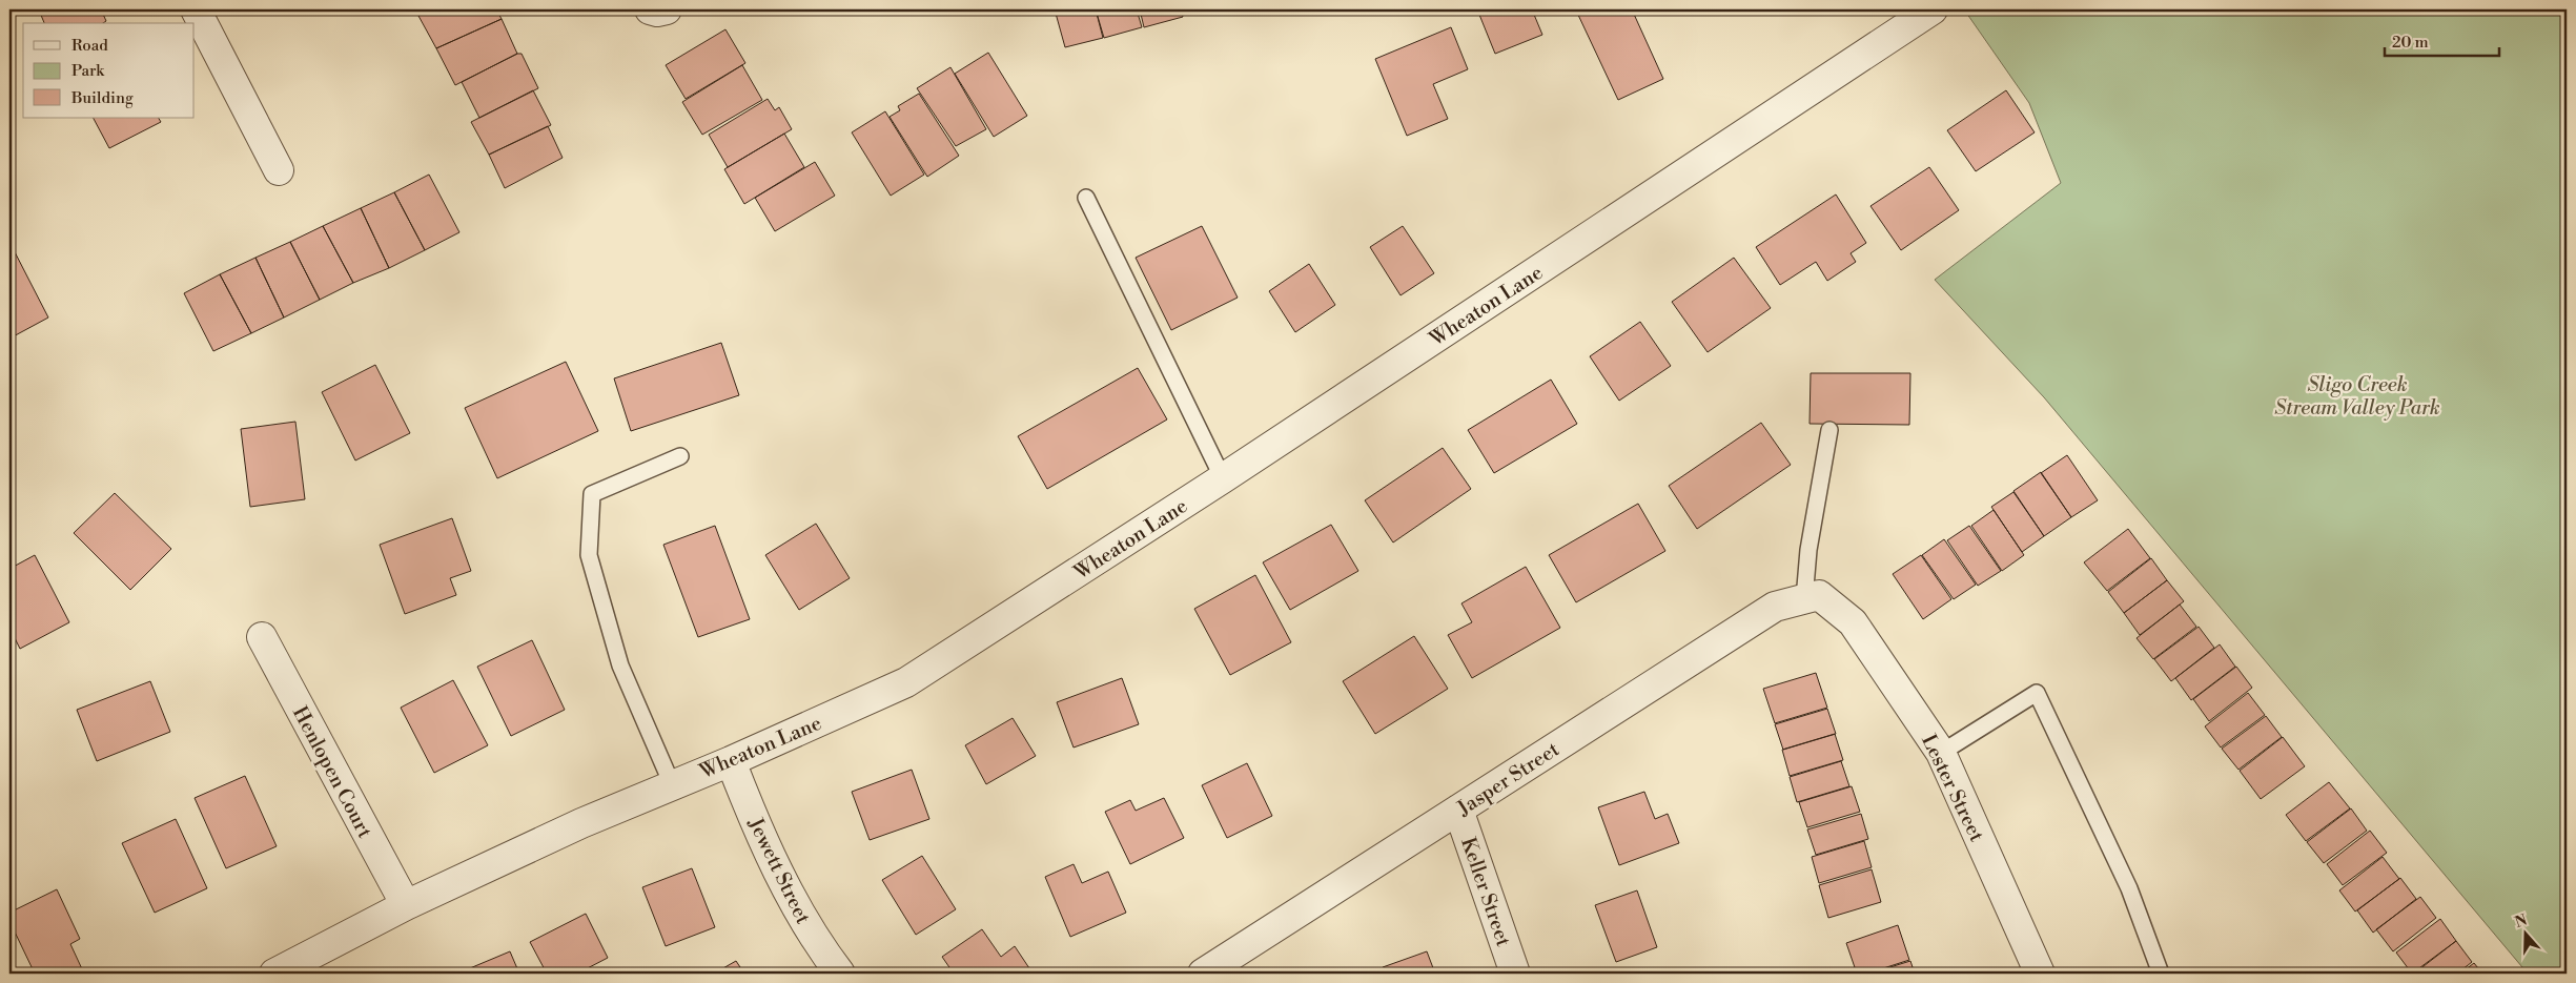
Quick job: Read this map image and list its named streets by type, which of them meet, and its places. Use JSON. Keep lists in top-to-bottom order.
{
  "streets": {
    "street": [
      "Wheaton Lane",
      "Henlopen Court",
      "Jasper Street",
      "Lester Street",
      "Jewett Street",
      "Keller Street"
    ]
  },
  "crossings": [
    ["Wheaton Lane", "Henlopen Court"],
    ["Wheaton Lane", "Jewett Street"],
    ["Jasper Street", "Lester Street"],
    ["Jasper Street", "Keller Street"]
  ],
  "parks": ["Sligo Creek Stream Valley Park"],
  "legend": ["Road", "Park", "Building"],
  "scale_bar": "20 m",
  "north": "top"
}
